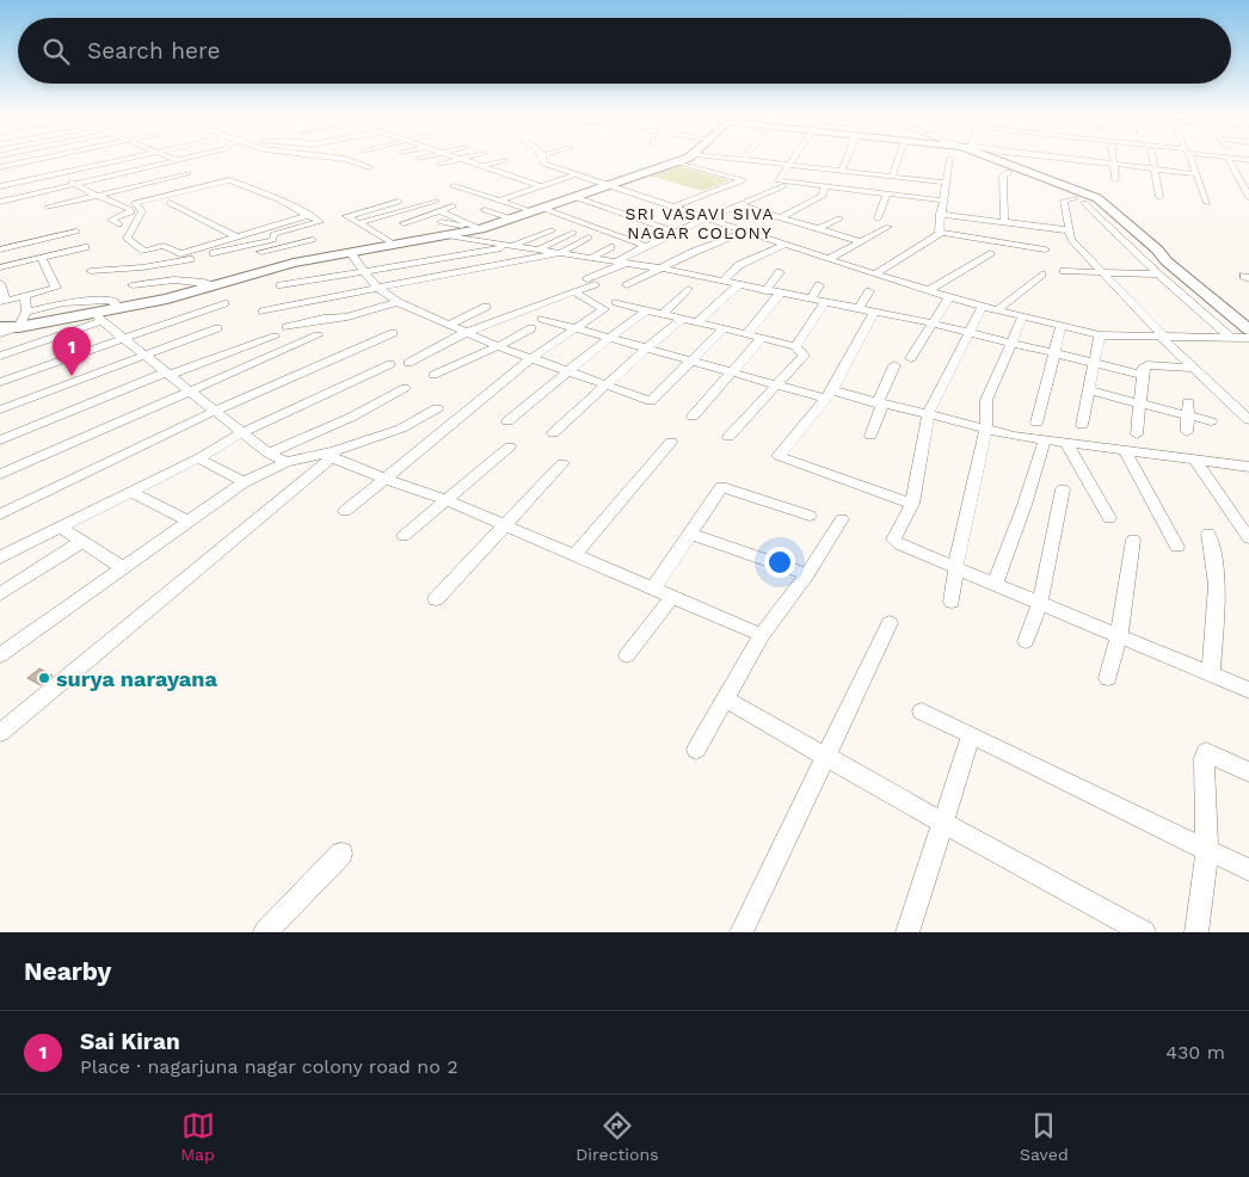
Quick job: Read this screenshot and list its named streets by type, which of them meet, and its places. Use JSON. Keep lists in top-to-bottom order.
{
  "districts": ["SRI VASAVI SIVA NAGAR COLONY"],
  "places": ["surya narayana"],
  "page": {
    "search": "Search here",
    "pins": "1",
    "heading": "Nearby",
    "list": [
      {
        "mark": "1",
        "name": "Sai Kiran",
        "note": "Place · nagarjuna nagar colony road no 2",
        "value": "430 m"
      }
    ],
    "nav": ["Map", "Directions", "Saved"]
  }
}
